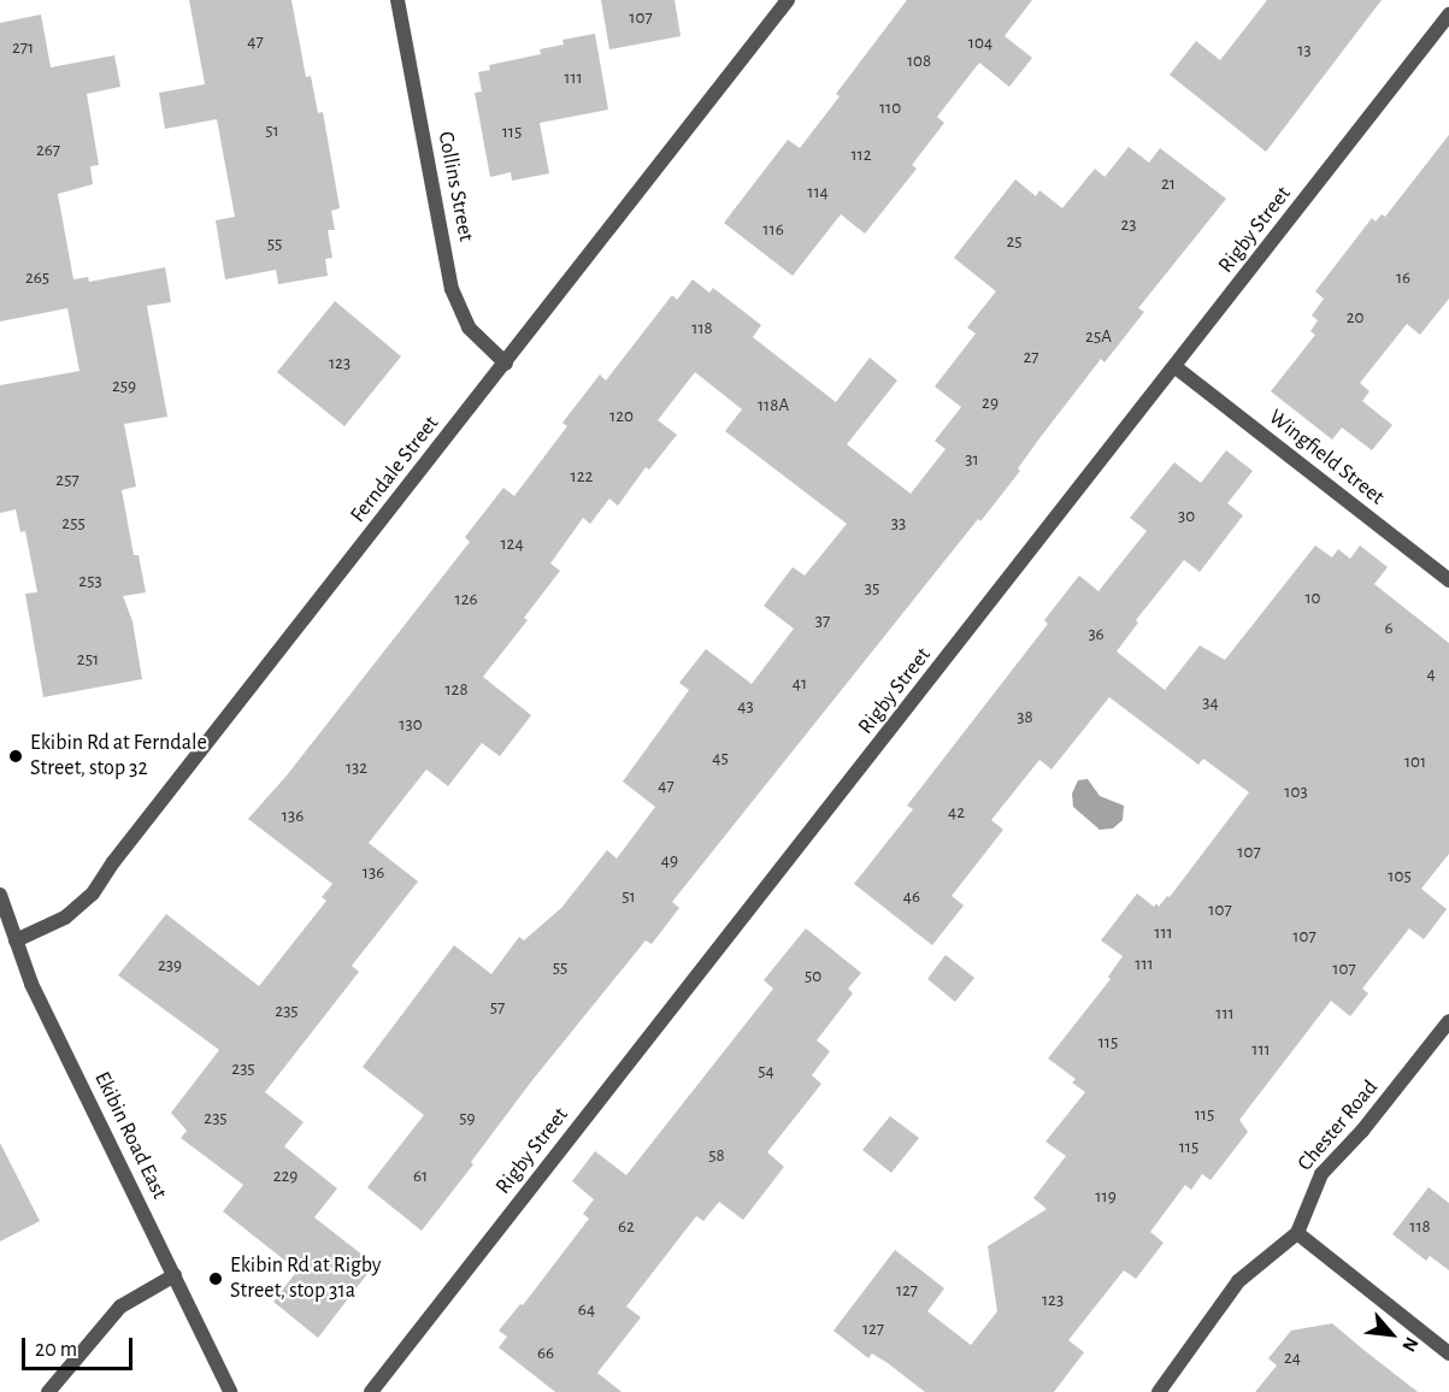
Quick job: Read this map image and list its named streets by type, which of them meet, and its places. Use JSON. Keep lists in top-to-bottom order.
{
  "streets": {
    "street": [
      "Collins Street",
      "Rigby Street",
      "Wingfield Street",
      "Ferndale Street",
      "Chester Road",
      "Ekibin Road East"
    ]
  },
  "crossings": [
    ["Collins Street", "Ferndale Street"],
    ["Rigby Street", "Wingfield Street"],
    ["Ferndale Street", "Ekibin Road East"]
  ],
  "places": ["Ekibin Rd at Ferndale Street, stop 32", "Ekibin Rd at Rigby Street, stop 31a"],
  "house_numbers": [
    "107",
    "47",
    "104",
    "271",
    "13",
    "108",
    "111",
    "110",
    "51",
    "115",
    "267",
    "112",
    "21",
    "114",
    "23",
    "116",
    "25",
    "55",
    "265",
    "16",
    "20",
    "118",
    "25A",
    "27",
    "123",
    "259",
    "29",
    "118A",
    "120",
    "31",
    "122",
    "257",
    "30",
    "255",
    "33",
    "124",
    "253",
    "35",
    "10",
    "126",
    "37",
    "6",
    "36",
    "251",
    "4",
    "41",
    "128",
    "34",
    "43",
    "38",
    "130",
    "45",
    "101",
    "132",
    "47",
    "103",
    "42",
    "136",
    "107",
    "49",
    "136",
    "105",
    "51",
    "46",
    "107",
    "111",
    "107",
    "111",
    "239",
    "55",
    "107",
    "50",
    "57",
    "235",
    "111",
    "115",
    "111",
    "235",
    "54",
    "115",
    "235",
    "59",
    "115",
    "58",
    "229",
    "61",
    "119",
    "62",
    "118",
    "127",
    "123",
    "64",
    "127",
    "66",
    "24"
  ],
  "scale_bar": "20 m",
  "north": "bottom right"
}
